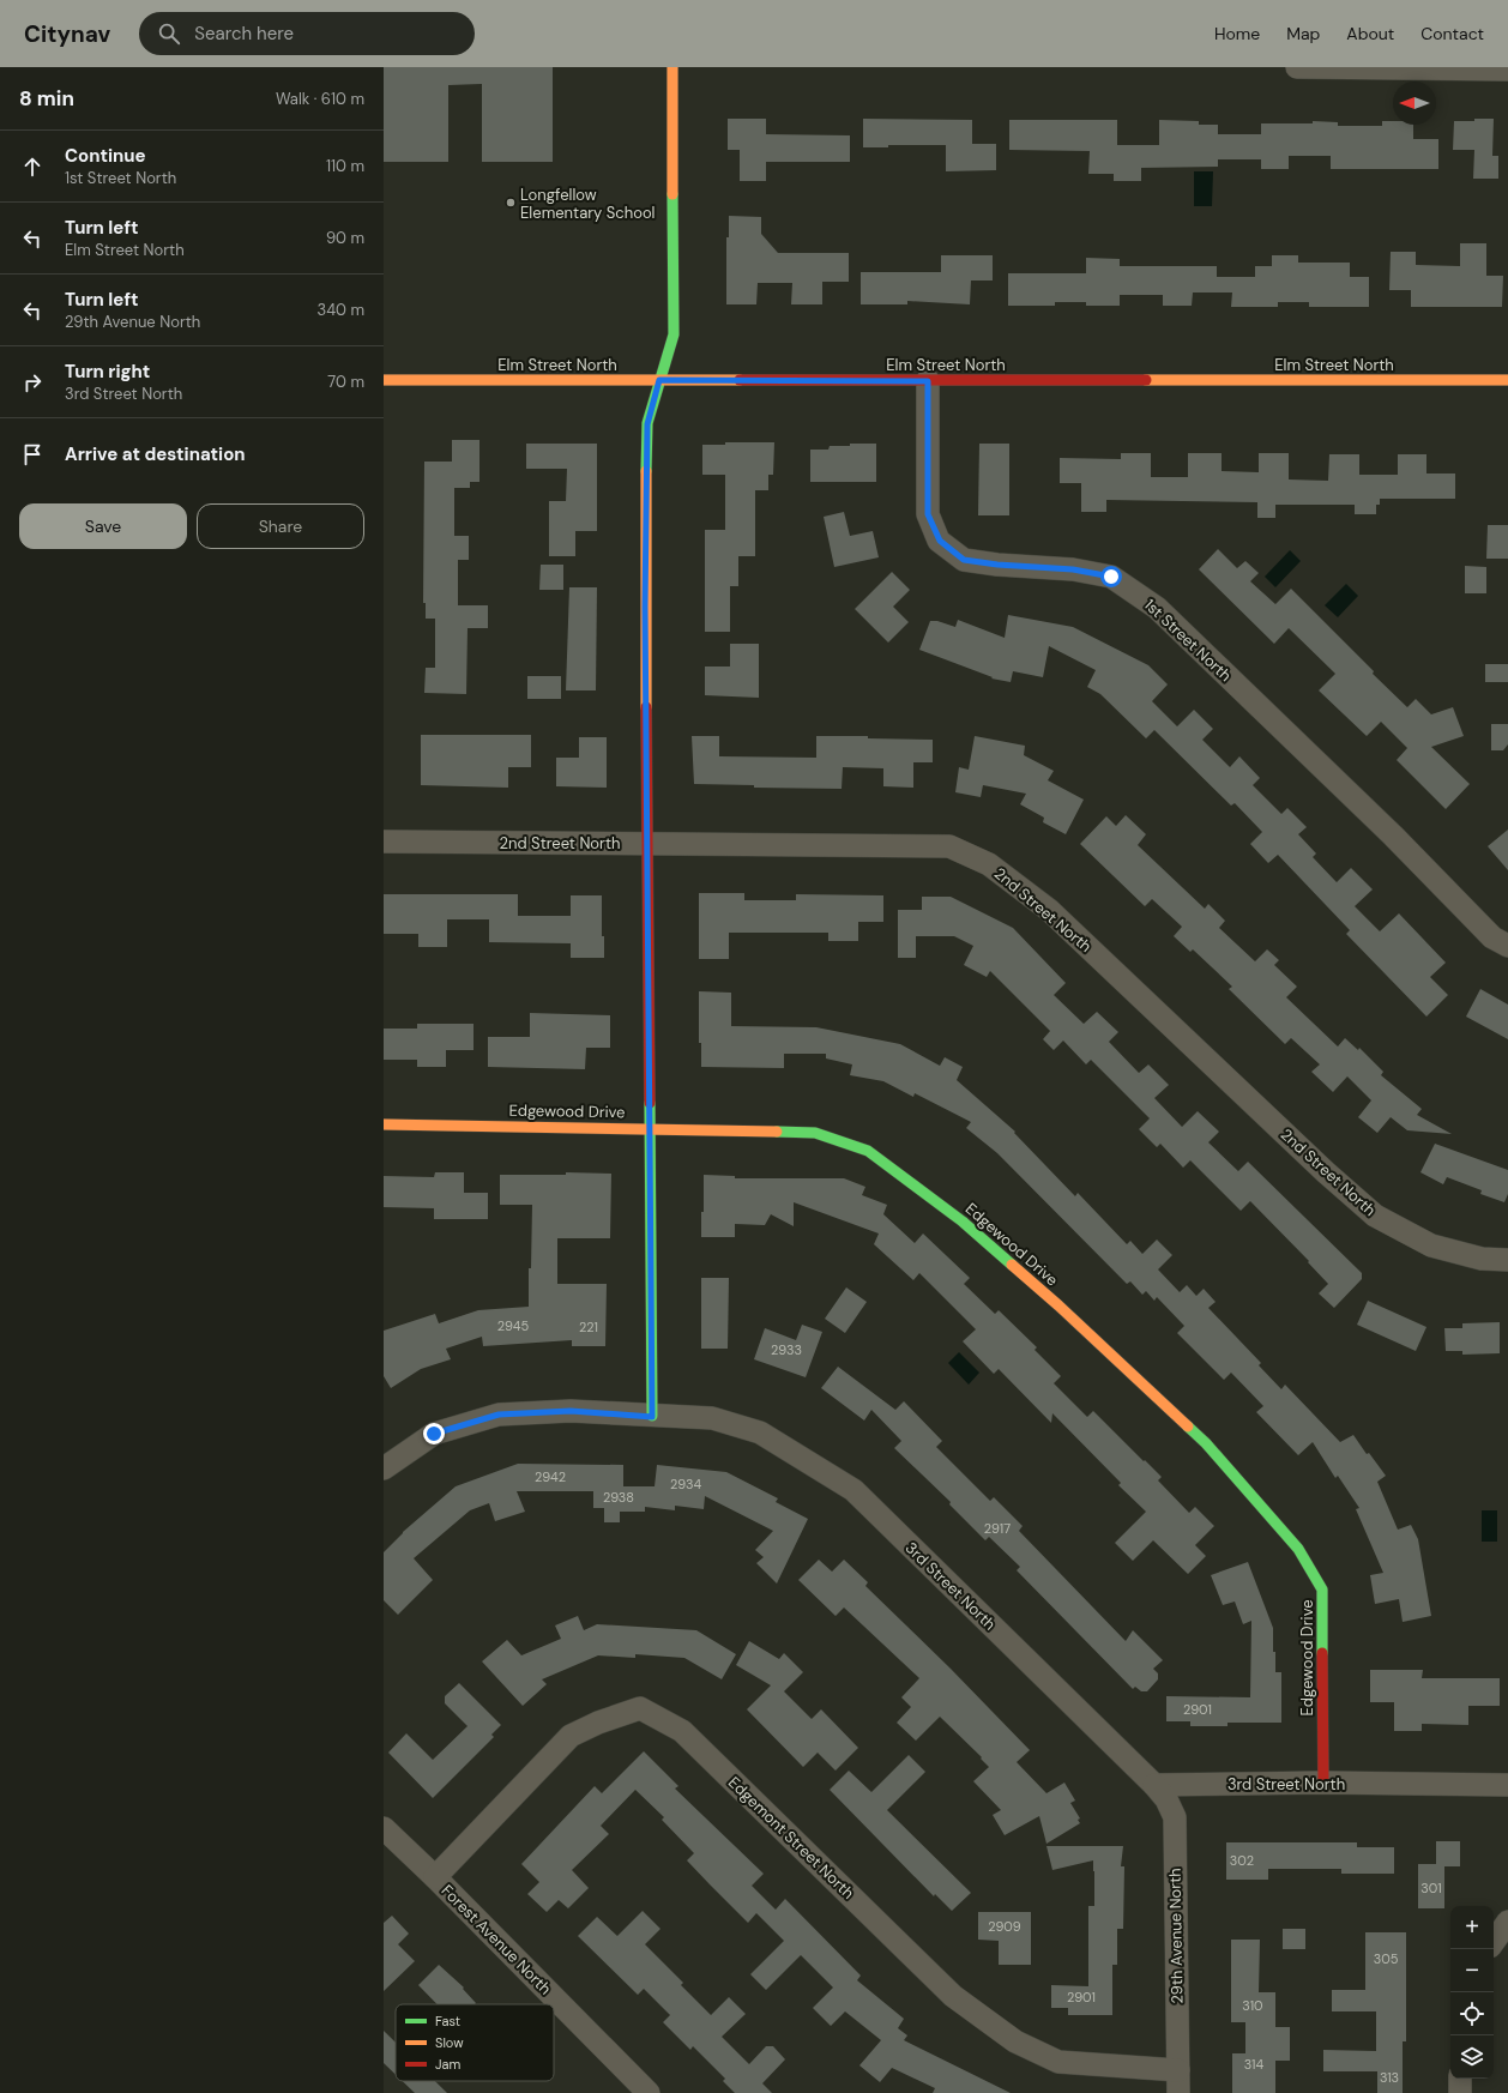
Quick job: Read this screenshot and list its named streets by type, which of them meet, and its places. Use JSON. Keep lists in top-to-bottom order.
{
  "streets": {
    "street": [
      "Elm Street North",
      "1st Street North",
      "2nd Street North",
      "Edgewood Drive",
      "3rd Street North",
      "Edgemont Street North",
      "29th Avenue North",
      "Forest Avenue North"
    ]
  },
  "crossings": [
    ["Elm Street North", "1st Street North"],
    ["Edgewood Drive", "3rd Street North"],
    ["3rd Street North", "29th Avenue North"],
    ["Edgemont Street North", "29th Avenue North"],
    ["Edgemont Street North", "Forest Avenue North"]
  ],
  "places": ["Longfellow Elementary School"],
  "house_numbers": [
    "2945",
    "221",
    "2933",
    "2942",
    "2934",
    "2938",
    "2917",
    "2901",
    "302",
    "301",
    "2909",
    "305",
    "2901",
    "310",
    "314",
    "313"
  ],
  "legend": ["Fast", "Slow", "Jam"],
  "north": "left",
  "page": {
    "header": "Citynav",
    "search": "Search here",
    "nav": [
      "Home",
      "Map",
      "About",
      "Contact"
    ],
    "heading": ["8 min", "Walk · 610 m"],
    "list": [
      ["Continue", "1st Street North", "110 m"],
      ["Turn left", "Elm Street North", "90 m"],
      ["Turn left", "29th Avenue North", "340 m"],
      ["Turn right", "3rd Street North", "70 m"],
      "Arrive at destination"
    ],
    "buttons": ["Save", "Share"],
    "map_buttons": ["+", "−"]
  }
}
